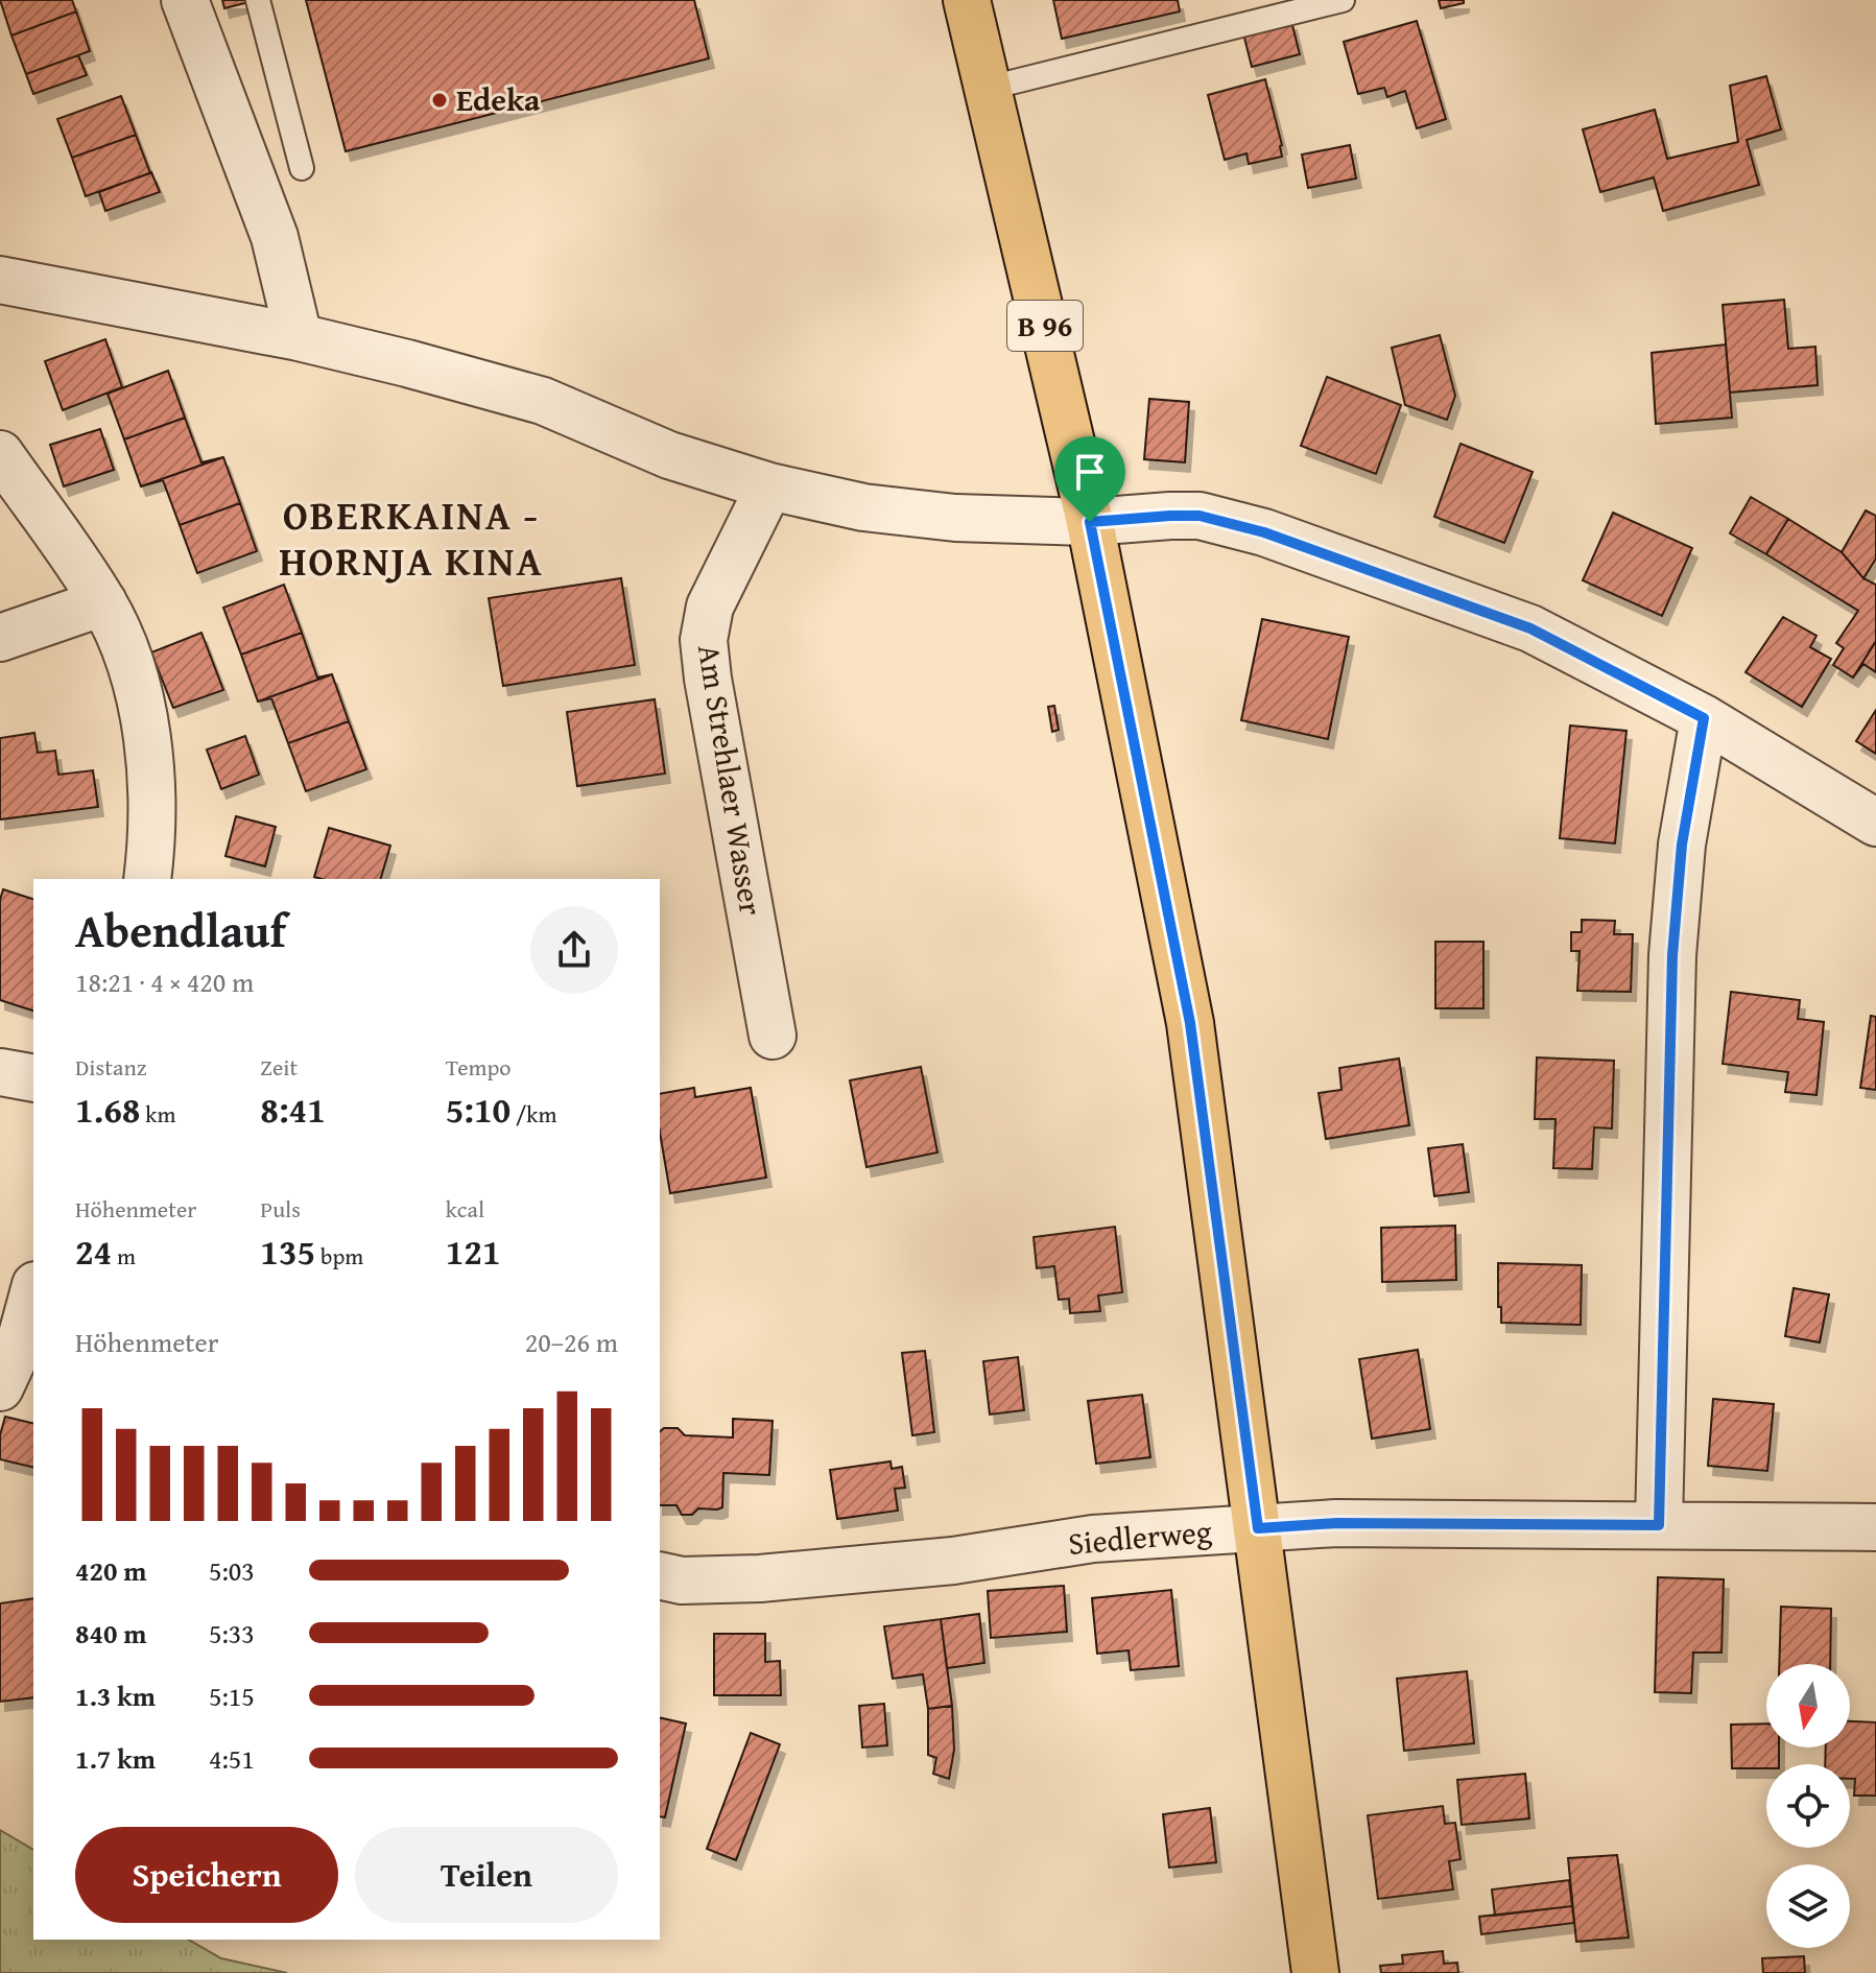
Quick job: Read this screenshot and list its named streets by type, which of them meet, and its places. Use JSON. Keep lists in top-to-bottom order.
{
  "streets": {
    "main road": ["B 96"],
    "street": ["Am Strehlaer Wasser", "Siedlerweg"]
  },
  "crossings": [
    ["B 96", "Siedlerweg"]
  ],
  "districts": ["OBERKAINA - HORNJA KINA"],
  "places": ["Edeka"],
  "north": "bottom",
  "page": {
    "heading": ["Abendlauf", "18:21 · 4 × 420 m"],
    "stats": [
      ["Distanz", "1.68 km"],
      ["Zeit", "8:41"],
      ["Tempo", "5:10 /km"],
      ["Höhenmeter", "24 m"],
      ["Puls", "135 bpm"],
      ["kcal", "121"]
    ],
    "chart": ["Höhenmeter", "20–26 m"],
    "list": [
      {
        "name": "420 m",
        "note": "5:03"
      },
      {
        "name": "840 m",
        "note": "5:33"
      },
      {
        "name": "1.3 km",
        "note": "5:15"
      },
      {
        "name": "1.7 km",
        "note": "4:51"
      }
    ],
    "buttons": ["Speichern", "Teilen"]
  }
}
